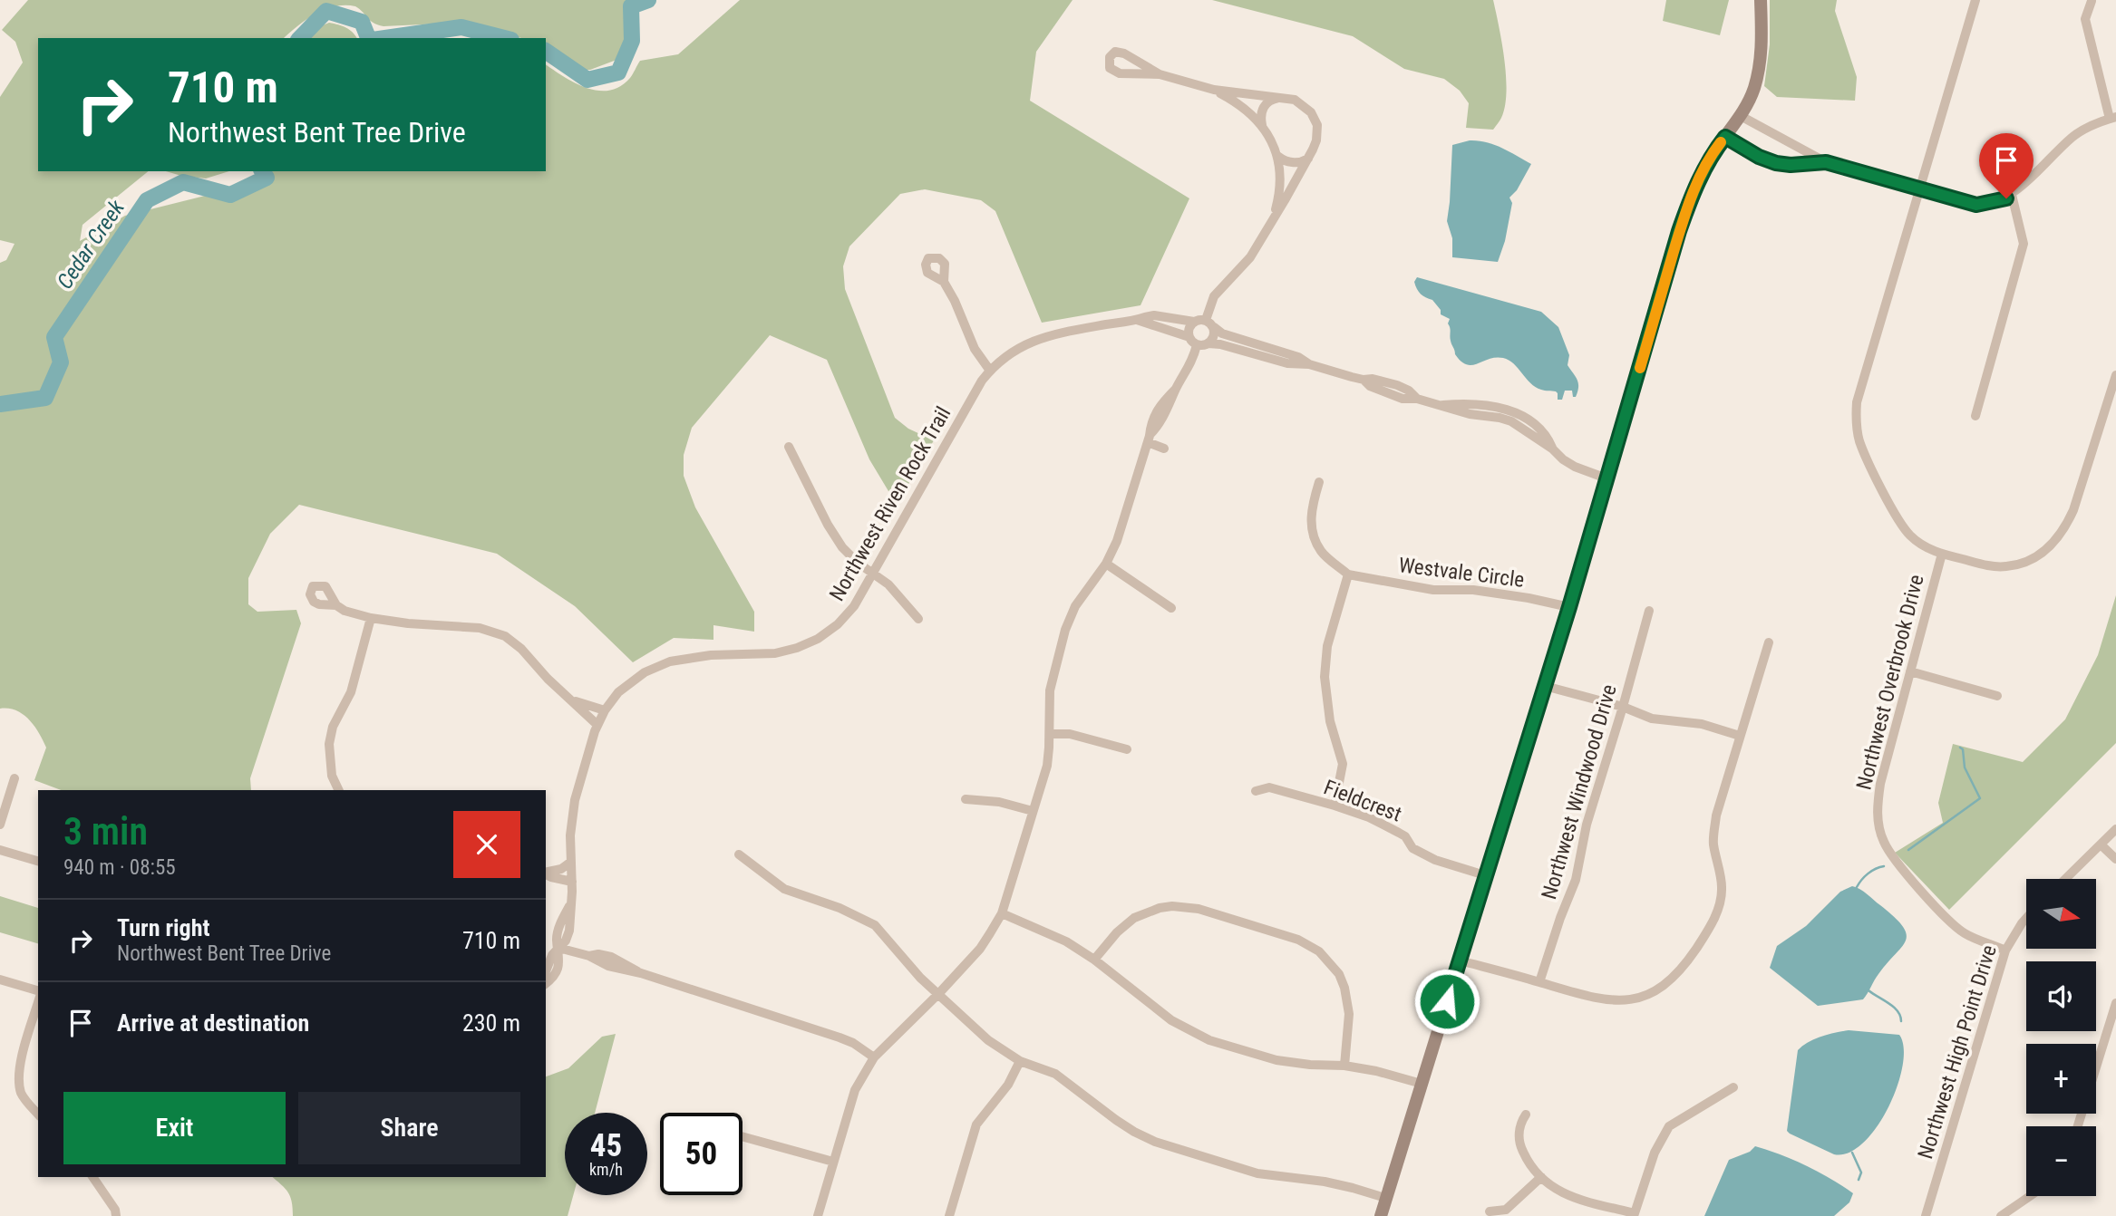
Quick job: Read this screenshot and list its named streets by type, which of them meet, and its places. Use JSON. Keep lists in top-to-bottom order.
{
  "streets": {
    "street": [
      "Northwest Riven Rock Trail",
      "Westvale Circle",
      "Northwest Overbrook Drive",
      "Northwest Windwood Drive",
      "Fieldcrest",
      "Northwest High Point Drive"
    ]
  },
  "crossings": [
    ["Northwest Overbrook Drive", "Northwest High Point Drive"]
  ],
  "water": ["Cedar Creek"],
  "north": "right",
  "page": {
    "turn": ["710 m", "Northwest Bent Tree Drive"],
    "heading": ["3 min", "940 m · 08:55"],
    "map_buttons": ["+", "−"],
    "list": [
      {
        "name": "Turn right",
        "note": "Northwest Bent Tree Drive",
        "value": "710 m"
      },
      {
        "name": "Arrive at destination",
        "value": "230 m"
      }
    ],
    "buttons": ["Exit", "Share"],
    "speed": "45 km/h",
    "limit": "50"
  }
}
